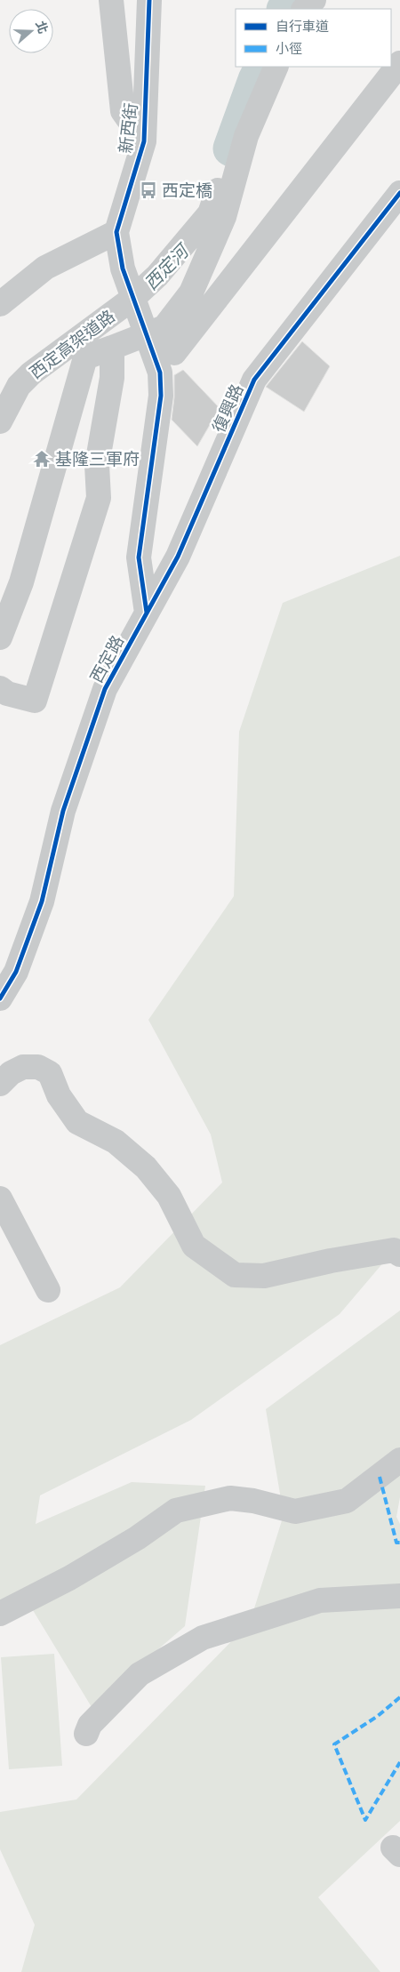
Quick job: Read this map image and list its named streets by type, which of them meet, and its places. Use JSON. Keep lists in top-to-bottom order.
{
  "streets": {
    "street": [
      "新西街",
      "西定高架道路",
      "復興路",
      "西定路"
    ]
  },
  "crossings": [
    ["新西街", "西定高架道路"],
    ["復興路", "西定路"]
  ],
  "water": ["西定河"],
  "places": {
    "bus stop": ["西定橋"],
    "temple": ["基隆三軍府"]
  },
  "legend": ["自行車道", "小徑"],
  "north": "right"
}
